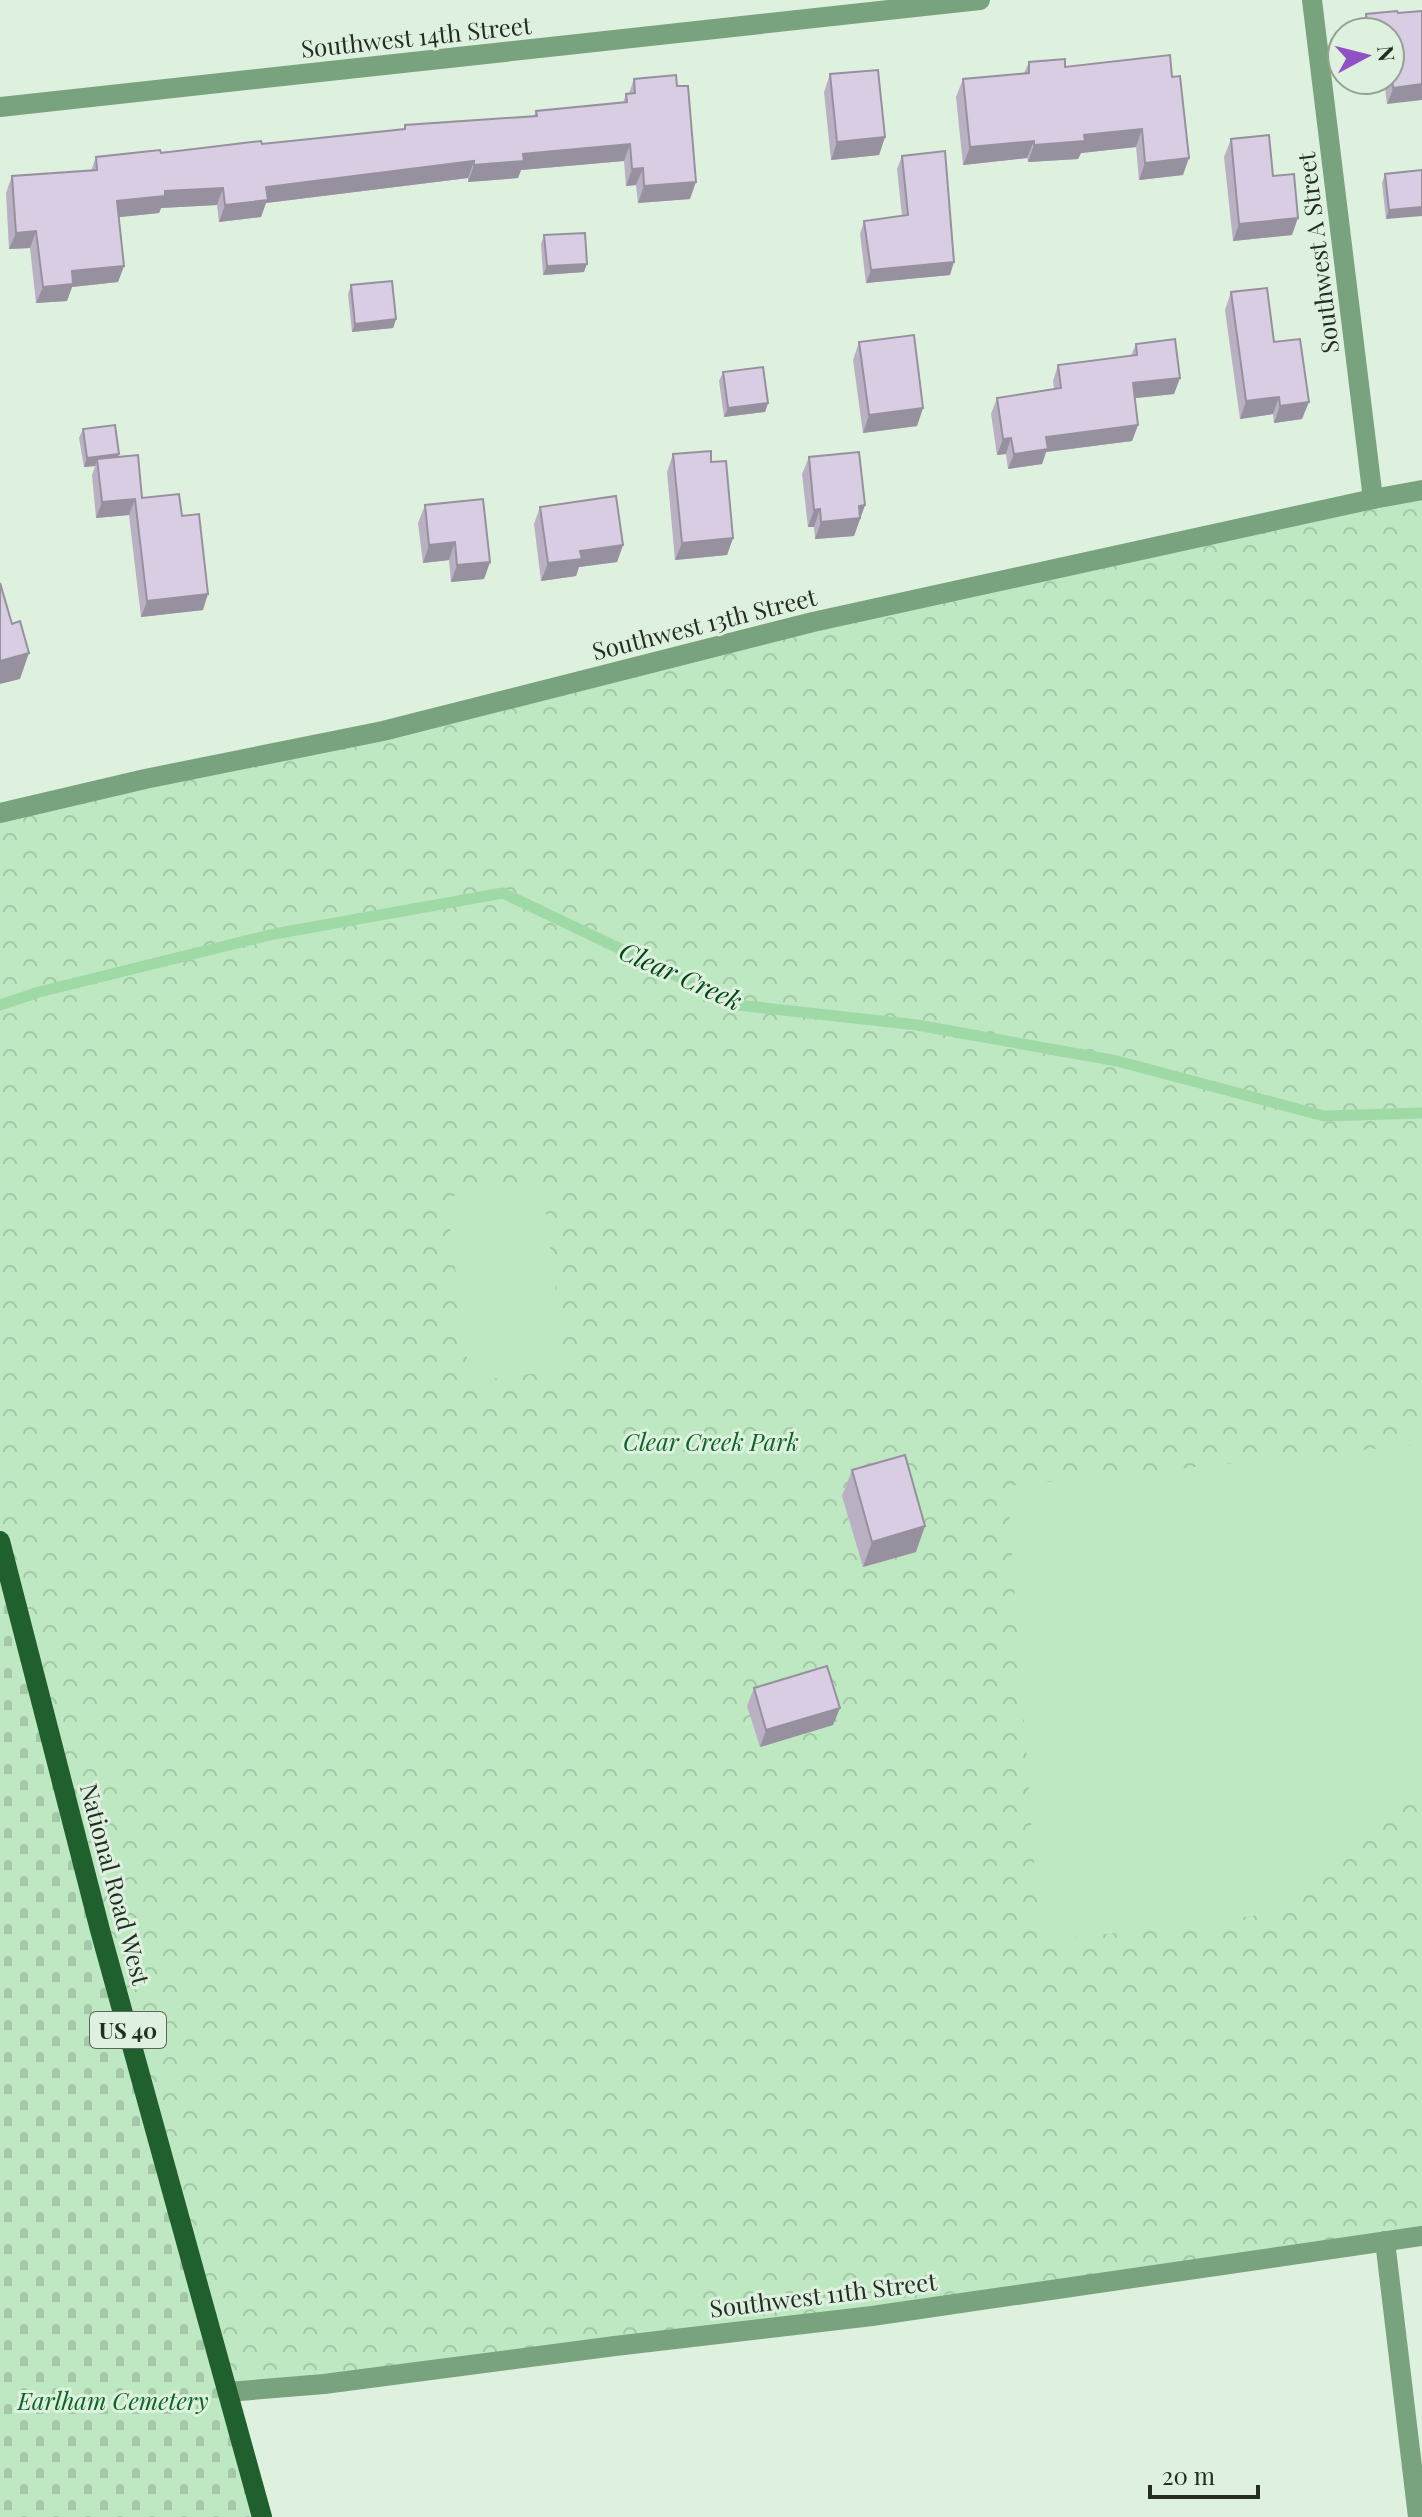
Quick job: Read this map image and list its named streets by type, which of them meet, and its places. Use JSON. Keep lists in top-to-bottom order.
{
  "streets": {
    "main road": ["National Road West", "US 40"],
    "street": [
      "Southwest 14th Street",
      "Southwest A Street",
      "Southwest 13th Street",
      "Southwest 11th Street"
    ]
  },
  "crossings": [
    ["Southwest A Street", "Southwest 13th Street"],
    ["National Road West", "Southwest 11th Street"]
  ],
  "water": ["Clear Creek"],
  "parks": ["Clear Creek Park", "Earlham Cemetery"],
  "scale_bar": "20 m",
  "north": "right"
}
